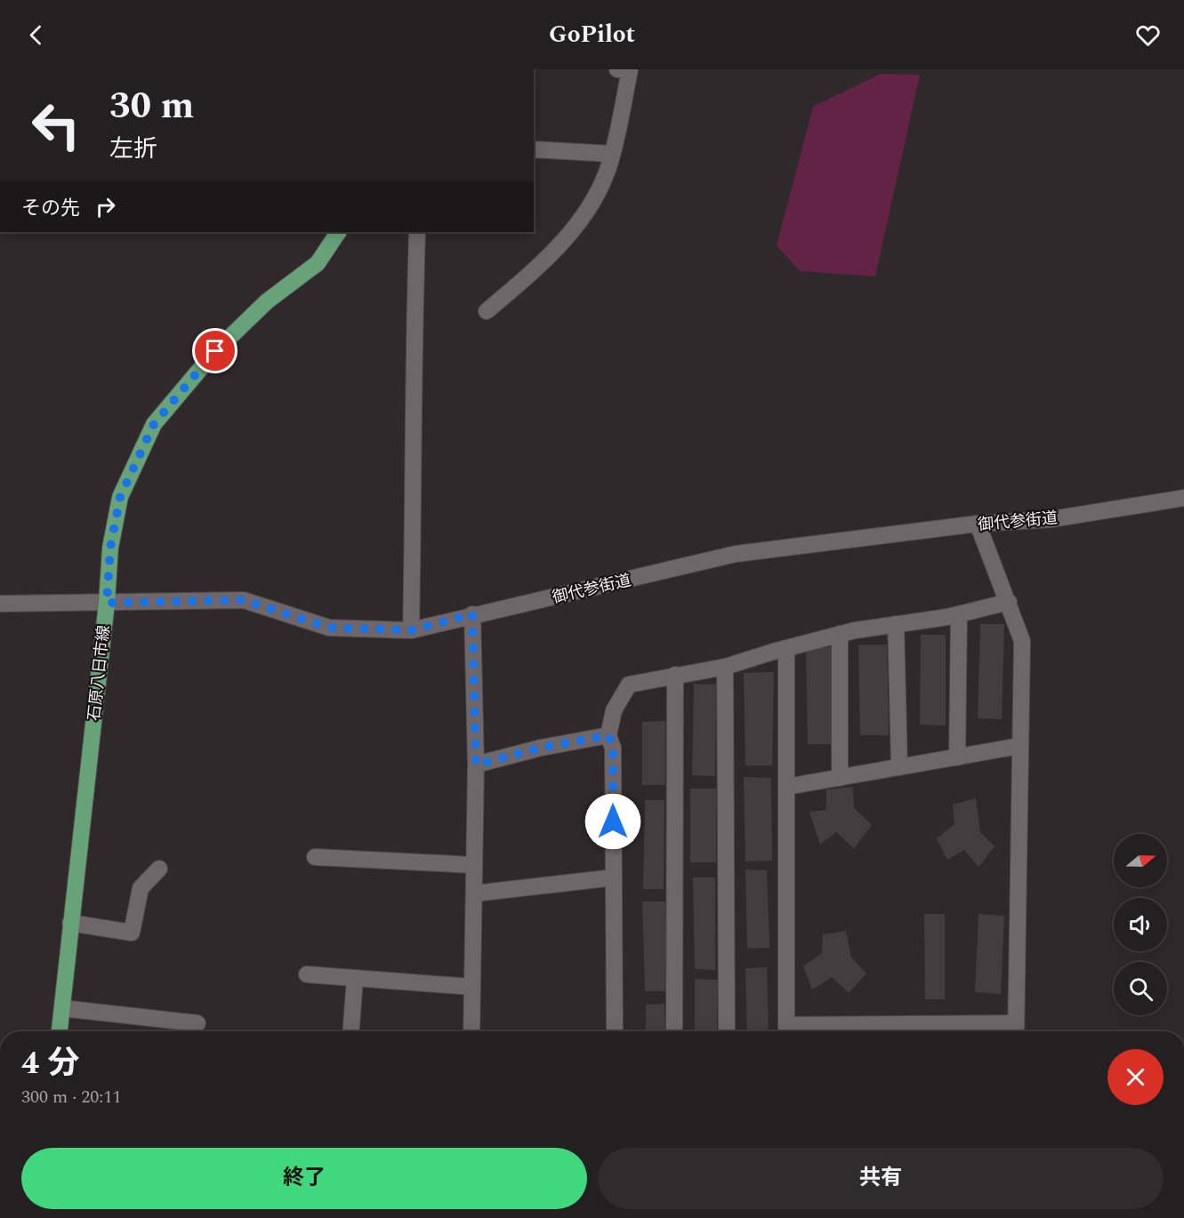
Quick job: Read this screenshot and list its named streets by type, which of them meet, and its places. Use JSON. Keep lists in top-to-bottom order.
{
  "streets": {
    "main road": ["石原八日市線"],
    "street": ["御代参街道"]
  },
  "crossings": [
    ["御代参街道", "石原八日市線"]
  ],
  "north": "right",
  "page": {
    "header": "GoPilot",
    "turn": ["30 m", "左折"],
    "then": "その先",
    "heading": ["4 分", "300 m · 20:11"],
    "buttons": ["終了", "共有"]
  }
}
